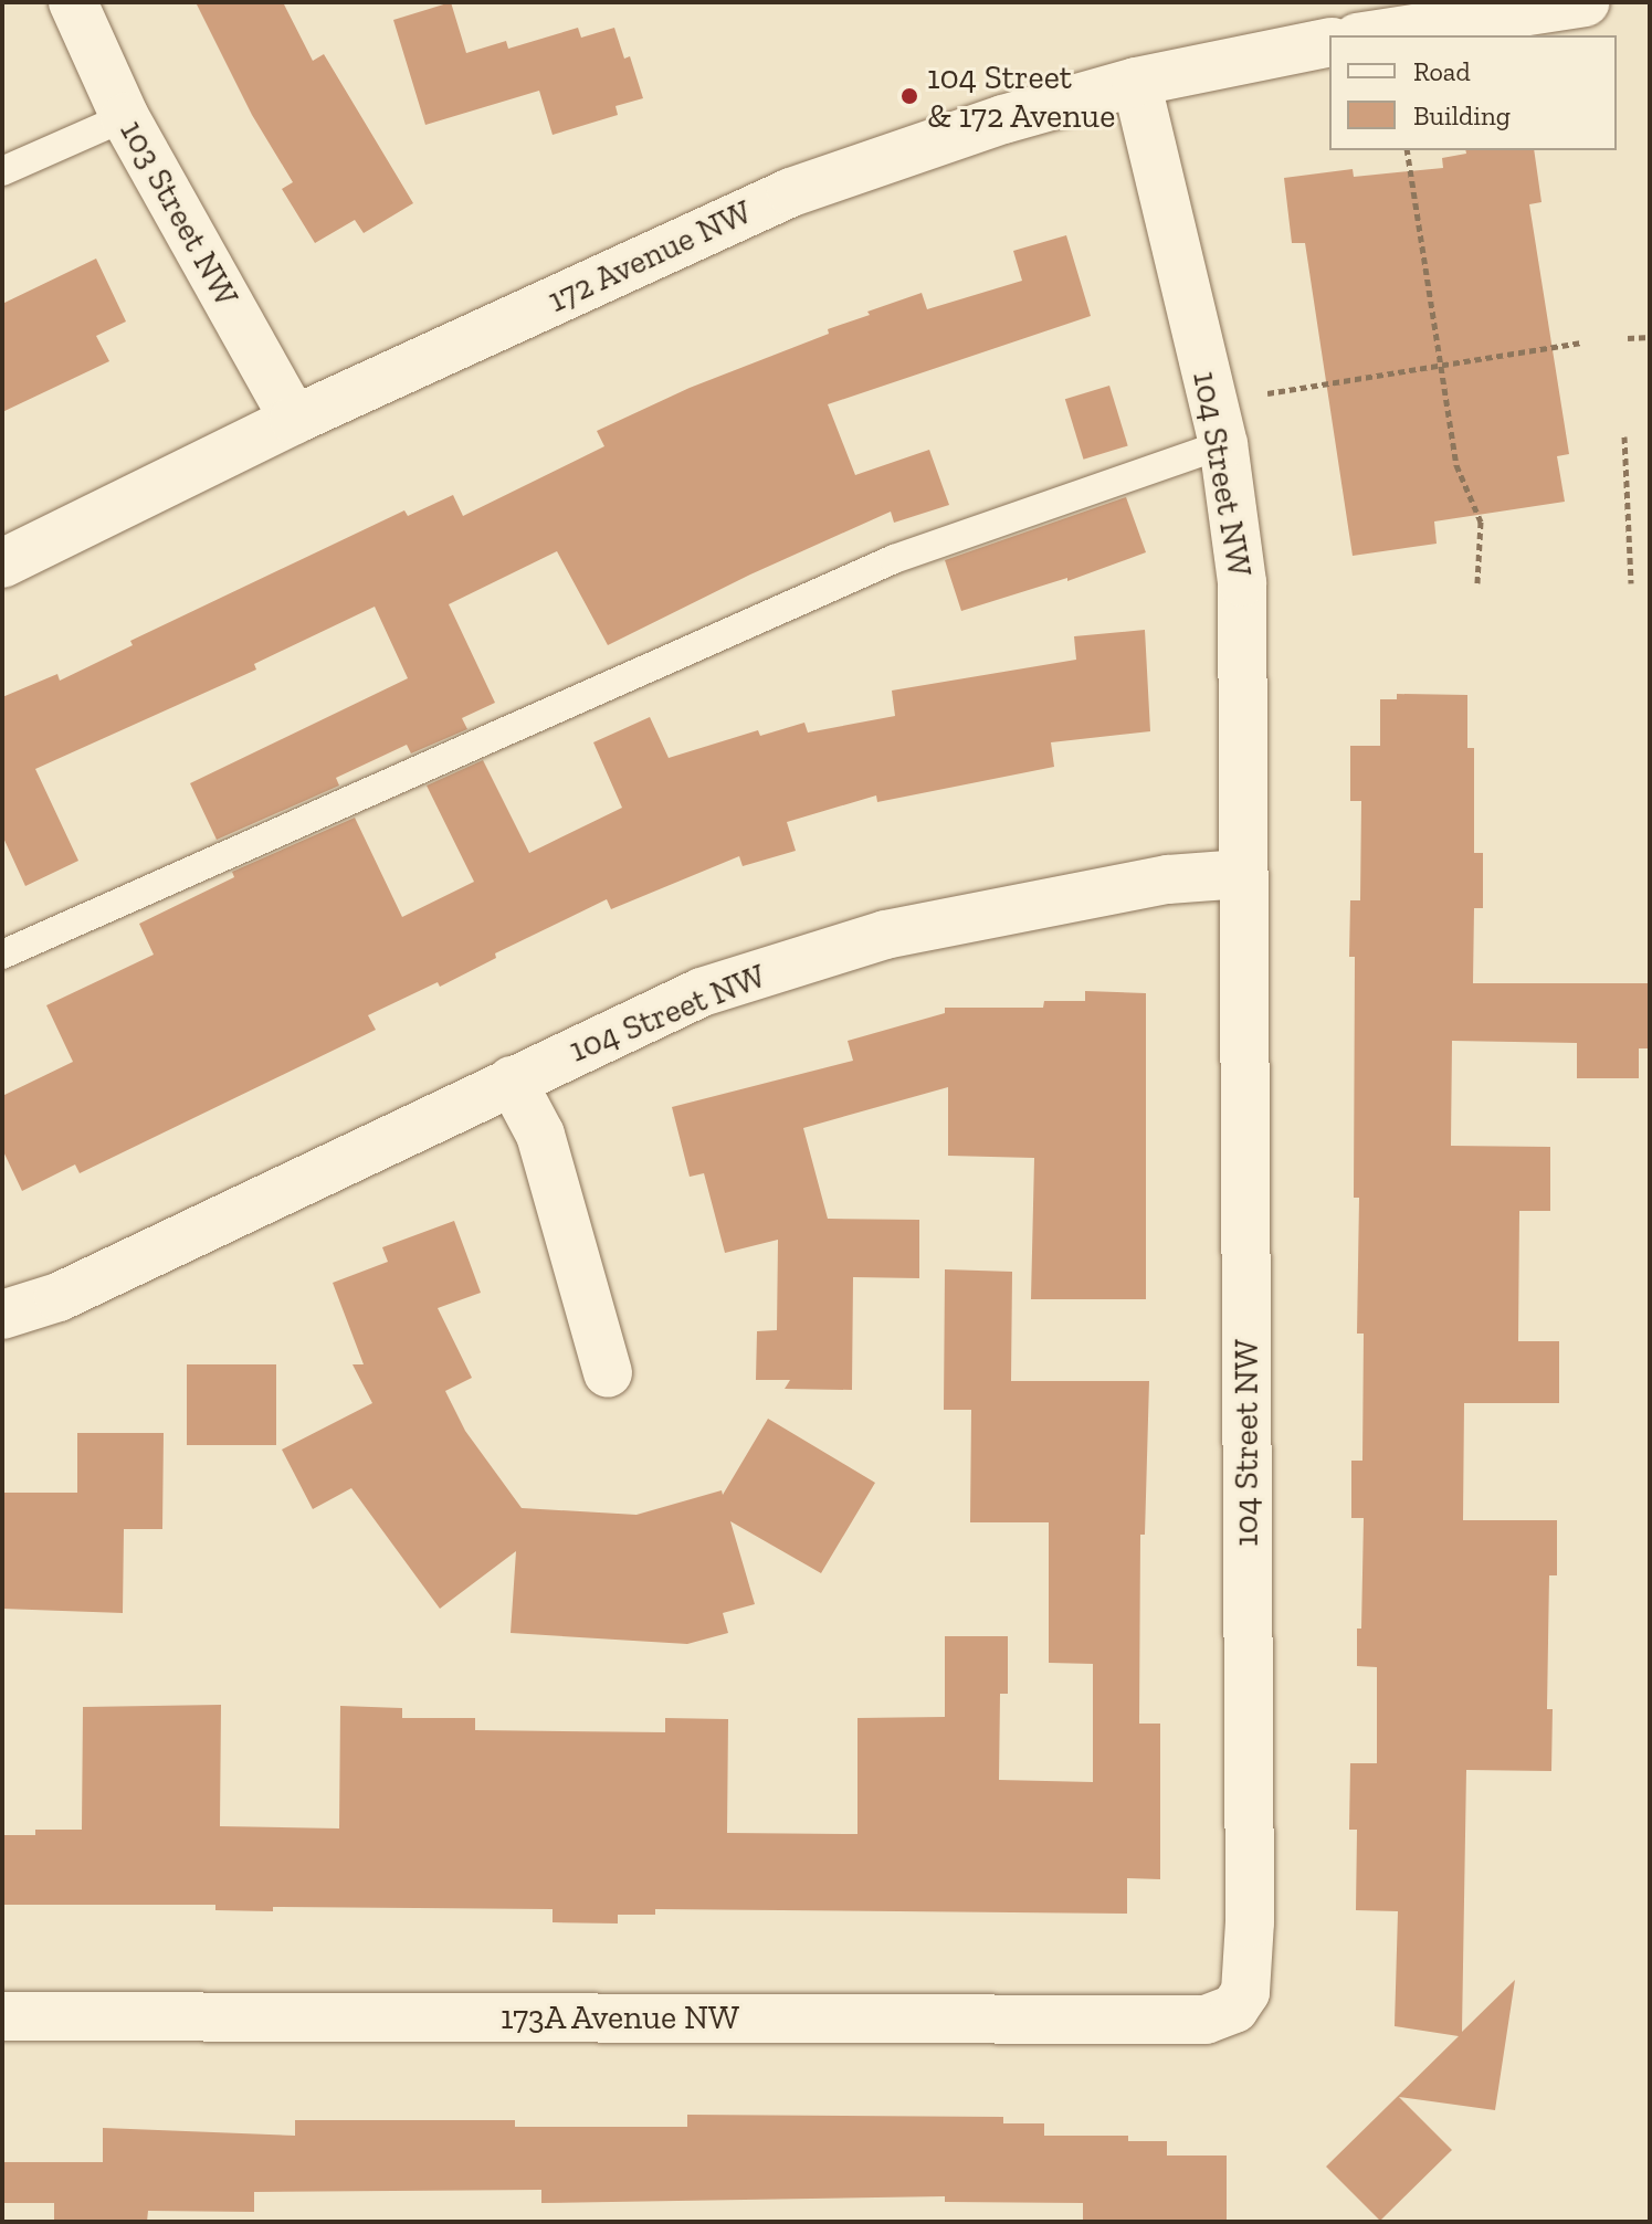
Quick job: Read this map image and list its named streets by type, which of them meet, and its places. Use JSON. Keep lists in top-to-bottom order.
{
  "streets": {
    "street": [
      "103 Street NW",
      "172 Avenue NW",
      "104 Street NW",
      "173A Avenue NW"
    ]
  },
  "crossings": [
    ["103 Street NW", "172 Avenue NW"],
    ["172 Avenue NW", "104 Street NW"],
    ["104 Street NW", "173A Avenue NW"]
  ],
  "places": ["104 Street & 172 Avenue"],
  "legend": ["Road", "Building"]
}
